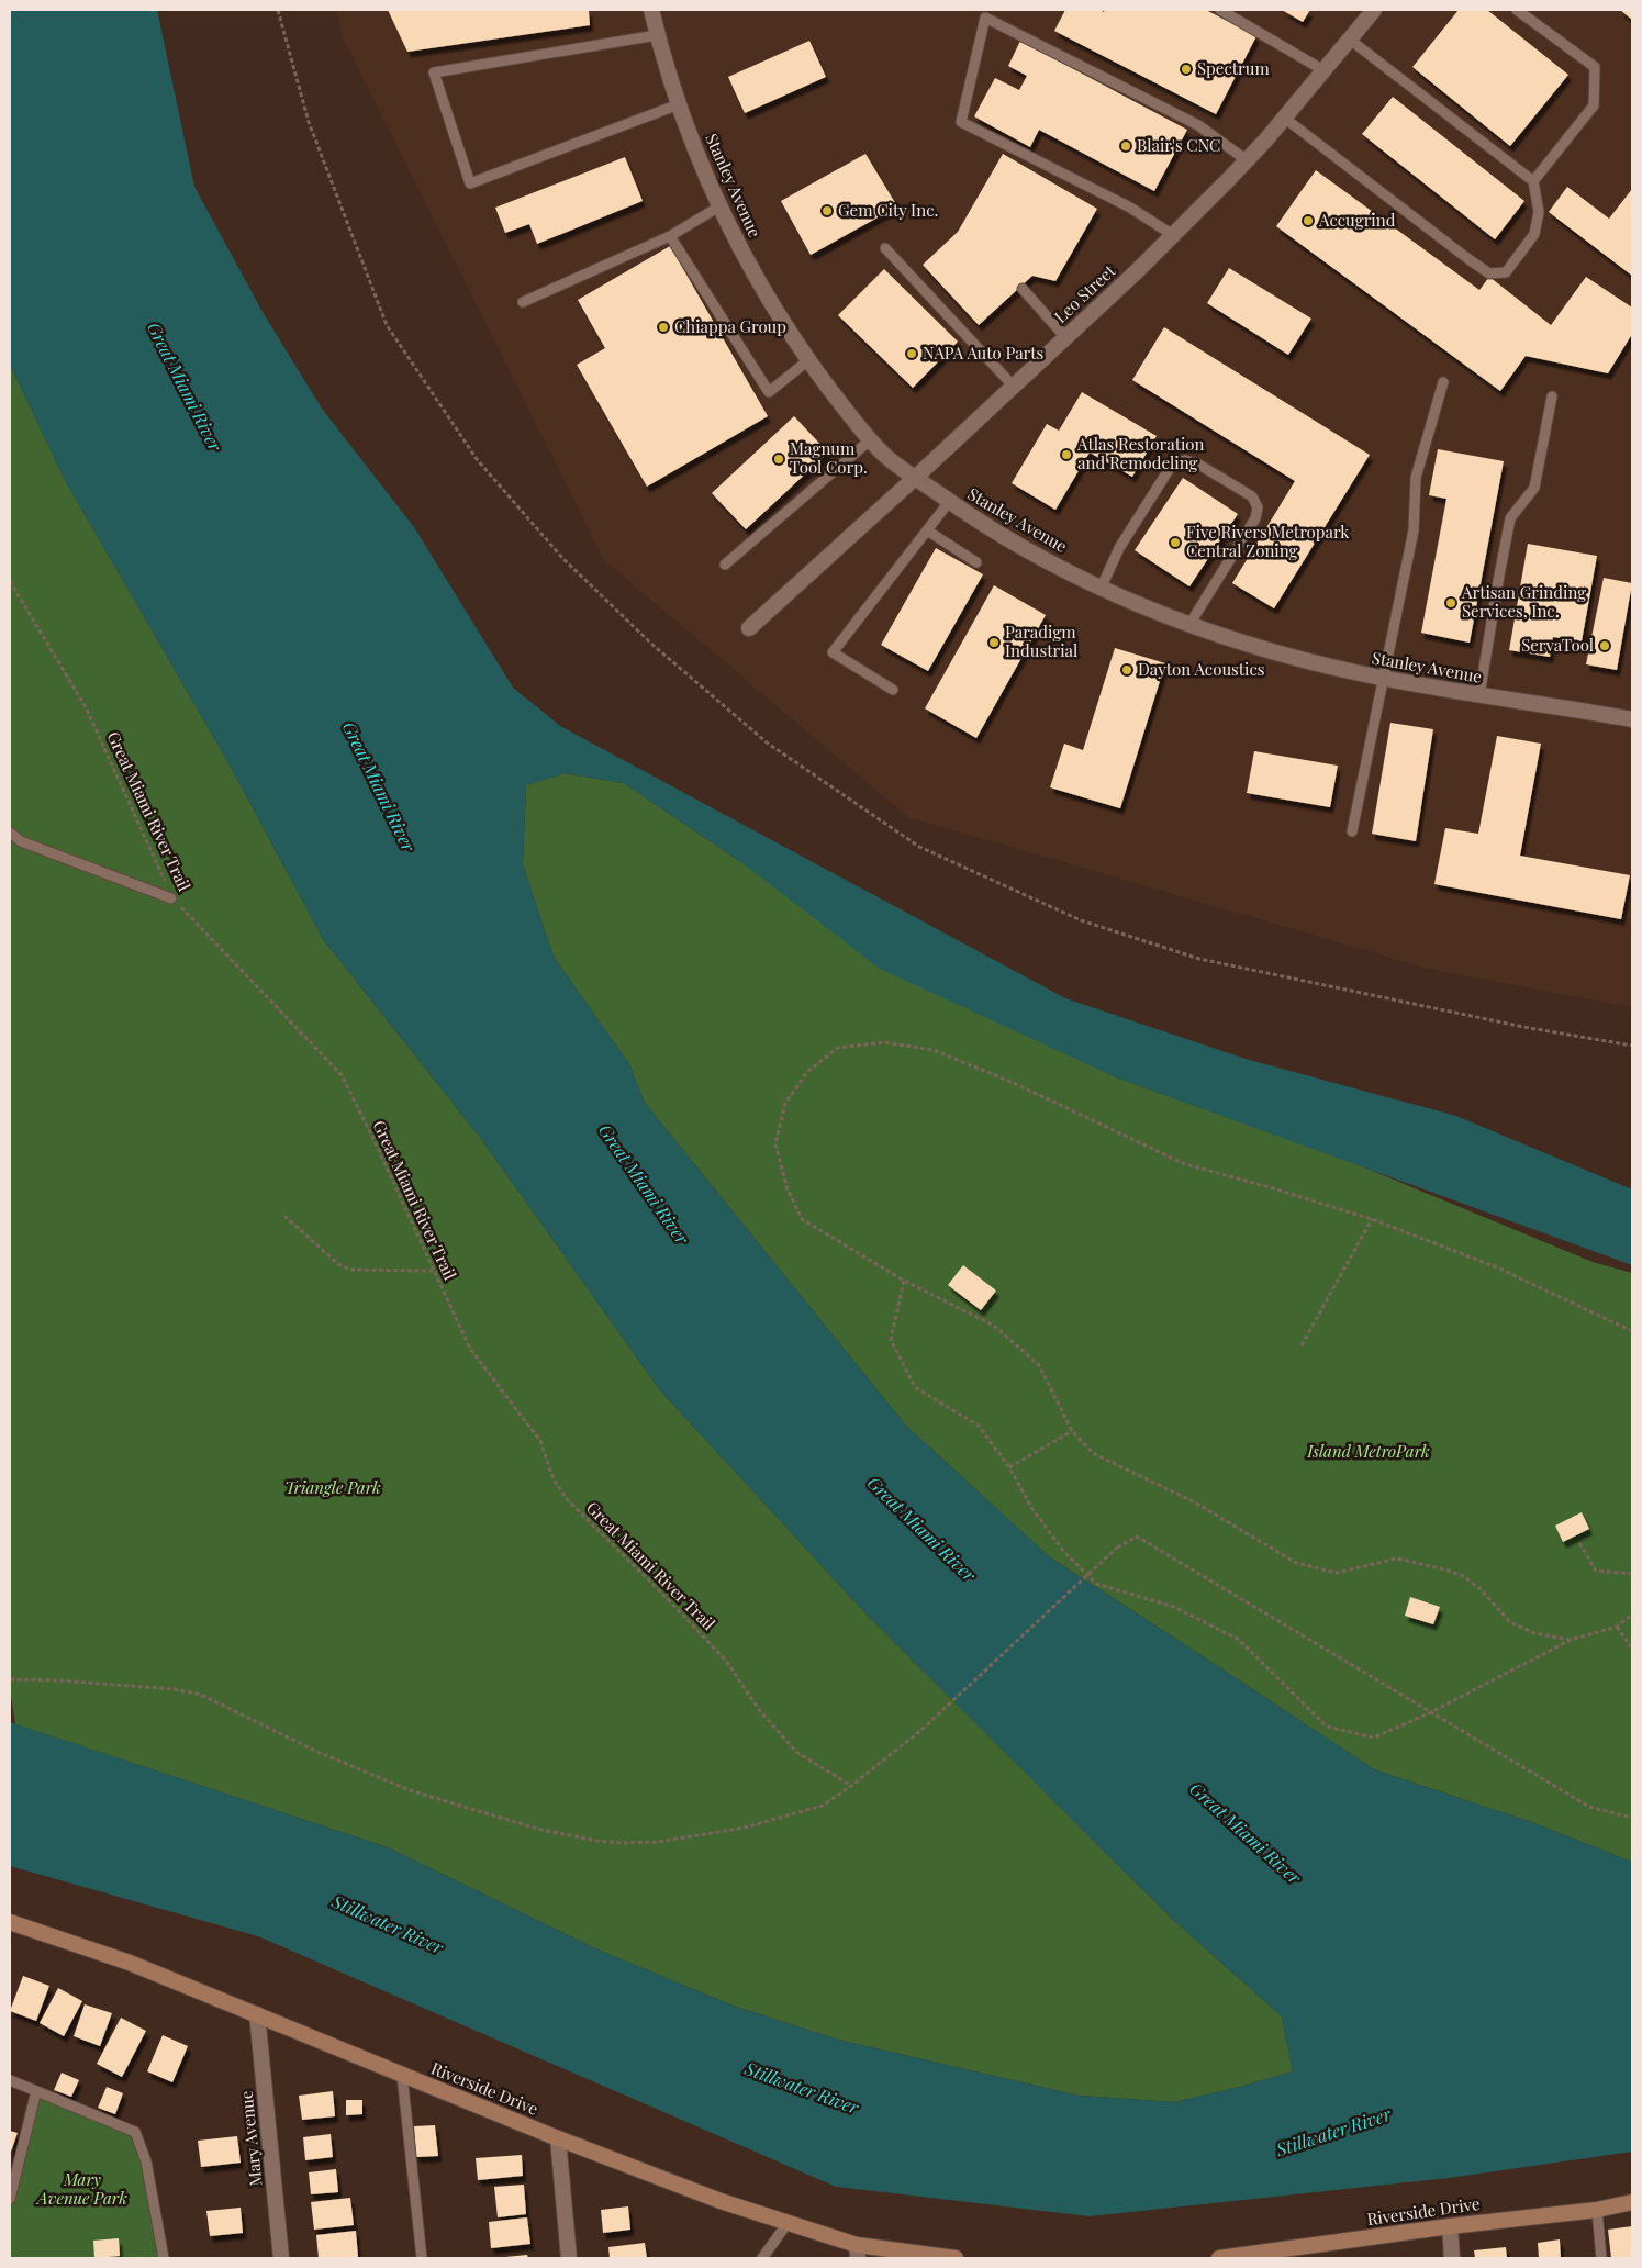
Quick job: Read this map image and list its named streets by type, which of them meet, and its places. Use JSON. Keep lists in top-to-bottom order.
{
  "streets": {
    "main road": ["Riverside Drive"],
    "street": ["Stanley Avenue", "Leo Street", "Mary Avenue"],
    "path": ["Great Miami River Trail"]
  },
  "crossings": [
    ["Stanley Avenue", "Leo Street"],
    ["Riverside Drive", "Mary Avenue"]
  ],
  "water": ["Great Miami River", "Stillwater River"],
  "parks": ["Island MetroPark", "Triangle Park", "Mary Avenue Park"],
  "places": [
    "Spectrum",
    "Blair's CNC",
    "Gem City Inc.",
    "Accugrind",
    "Chiappa Group",
    "NAPA Auto Parts",
    "Atlas Restoration and Remodeling",
    "Magnum Tool Corp.",
    "Five Rivers Metropark Central Zoning",
    "Artisan Grinding Services, Inc.",
    "Paradigm Industrial",
    "ServaTool",
    "Dayton Acoustics"
  ]
}
